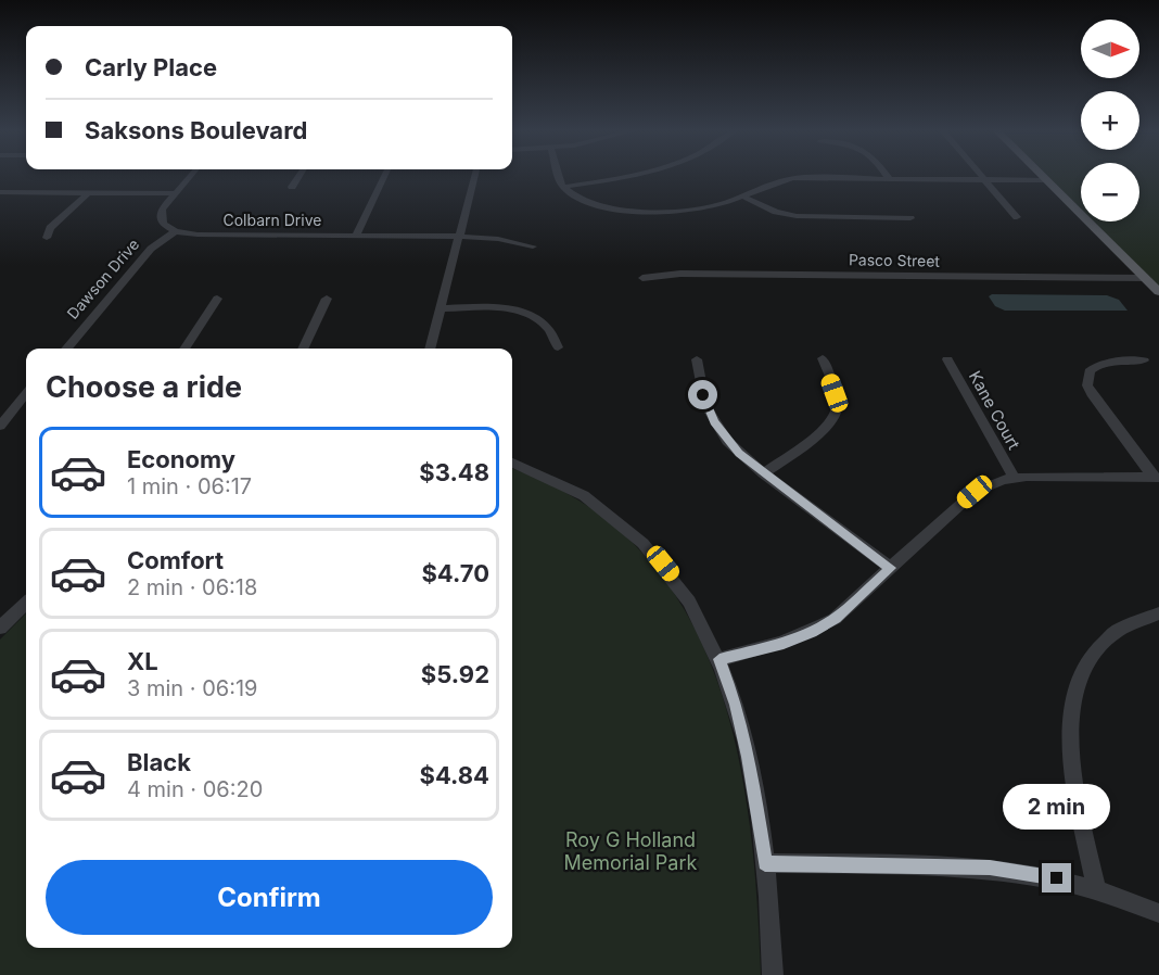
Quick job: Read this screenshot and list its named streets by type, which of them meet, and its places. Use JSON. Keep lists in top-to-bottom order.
{
  "streets": {
    "street": [
      "Colbarn Drive",
      "Pasco Street",
      "Dawson Drive",
      "Kane Court"
    ]
  },
  "crossings": [
    ["Colbarn Drive", "Dawson Drive"]
  ],
  "parks": ["Roy G Holland Memorial Park"],
  "north": "right",
  "page": {
    "map_buttons": ["+", "−"],
    "banner": ["Carly Place", "Saksons Boulevard"],
    "heading": "Choose a ride",
    "list": [
      {
        "name": "Economy",
        "note": "1 min · 06:17",
        "value": "$3.48"
      },
      {
        "name": "Comfort",
        "note": "2 min · 06:18",
        "value": "$4.70"
      },
      {
        "name": "XL",
        "note": "3 min · 06:19",
        "value": "$5.92"
      },
      {
        "name": "Black",
        "note": "4 min · 06:20",
        "value": "$4.84"
      }
    ],
    "bubble": "2 min",
    "buttons": "Confirm"
  }
}
